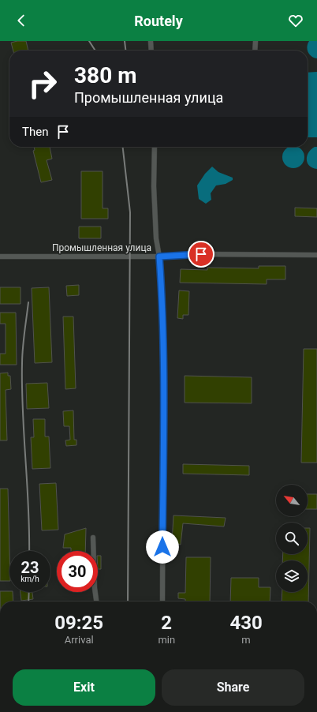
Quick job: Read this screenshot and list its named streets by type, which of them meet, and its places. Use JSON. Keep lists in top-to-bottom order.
{
  "streets": {
    "street": ["Промышленная улица"]
  },
  "north": "top left",
  "page": {
    "header": "Routely",
    "turn": ["380 m", "Промышленная улица"],
    "then": "Then",
    "speed": "23 km/h",
    "limit": "30",
    "eta": [
      "09:25",
      "Arrival",
      "2",
      "min",
      "430",
      "m"
    ],
    "buttons": ["Exit", "Share"]
  }
}
